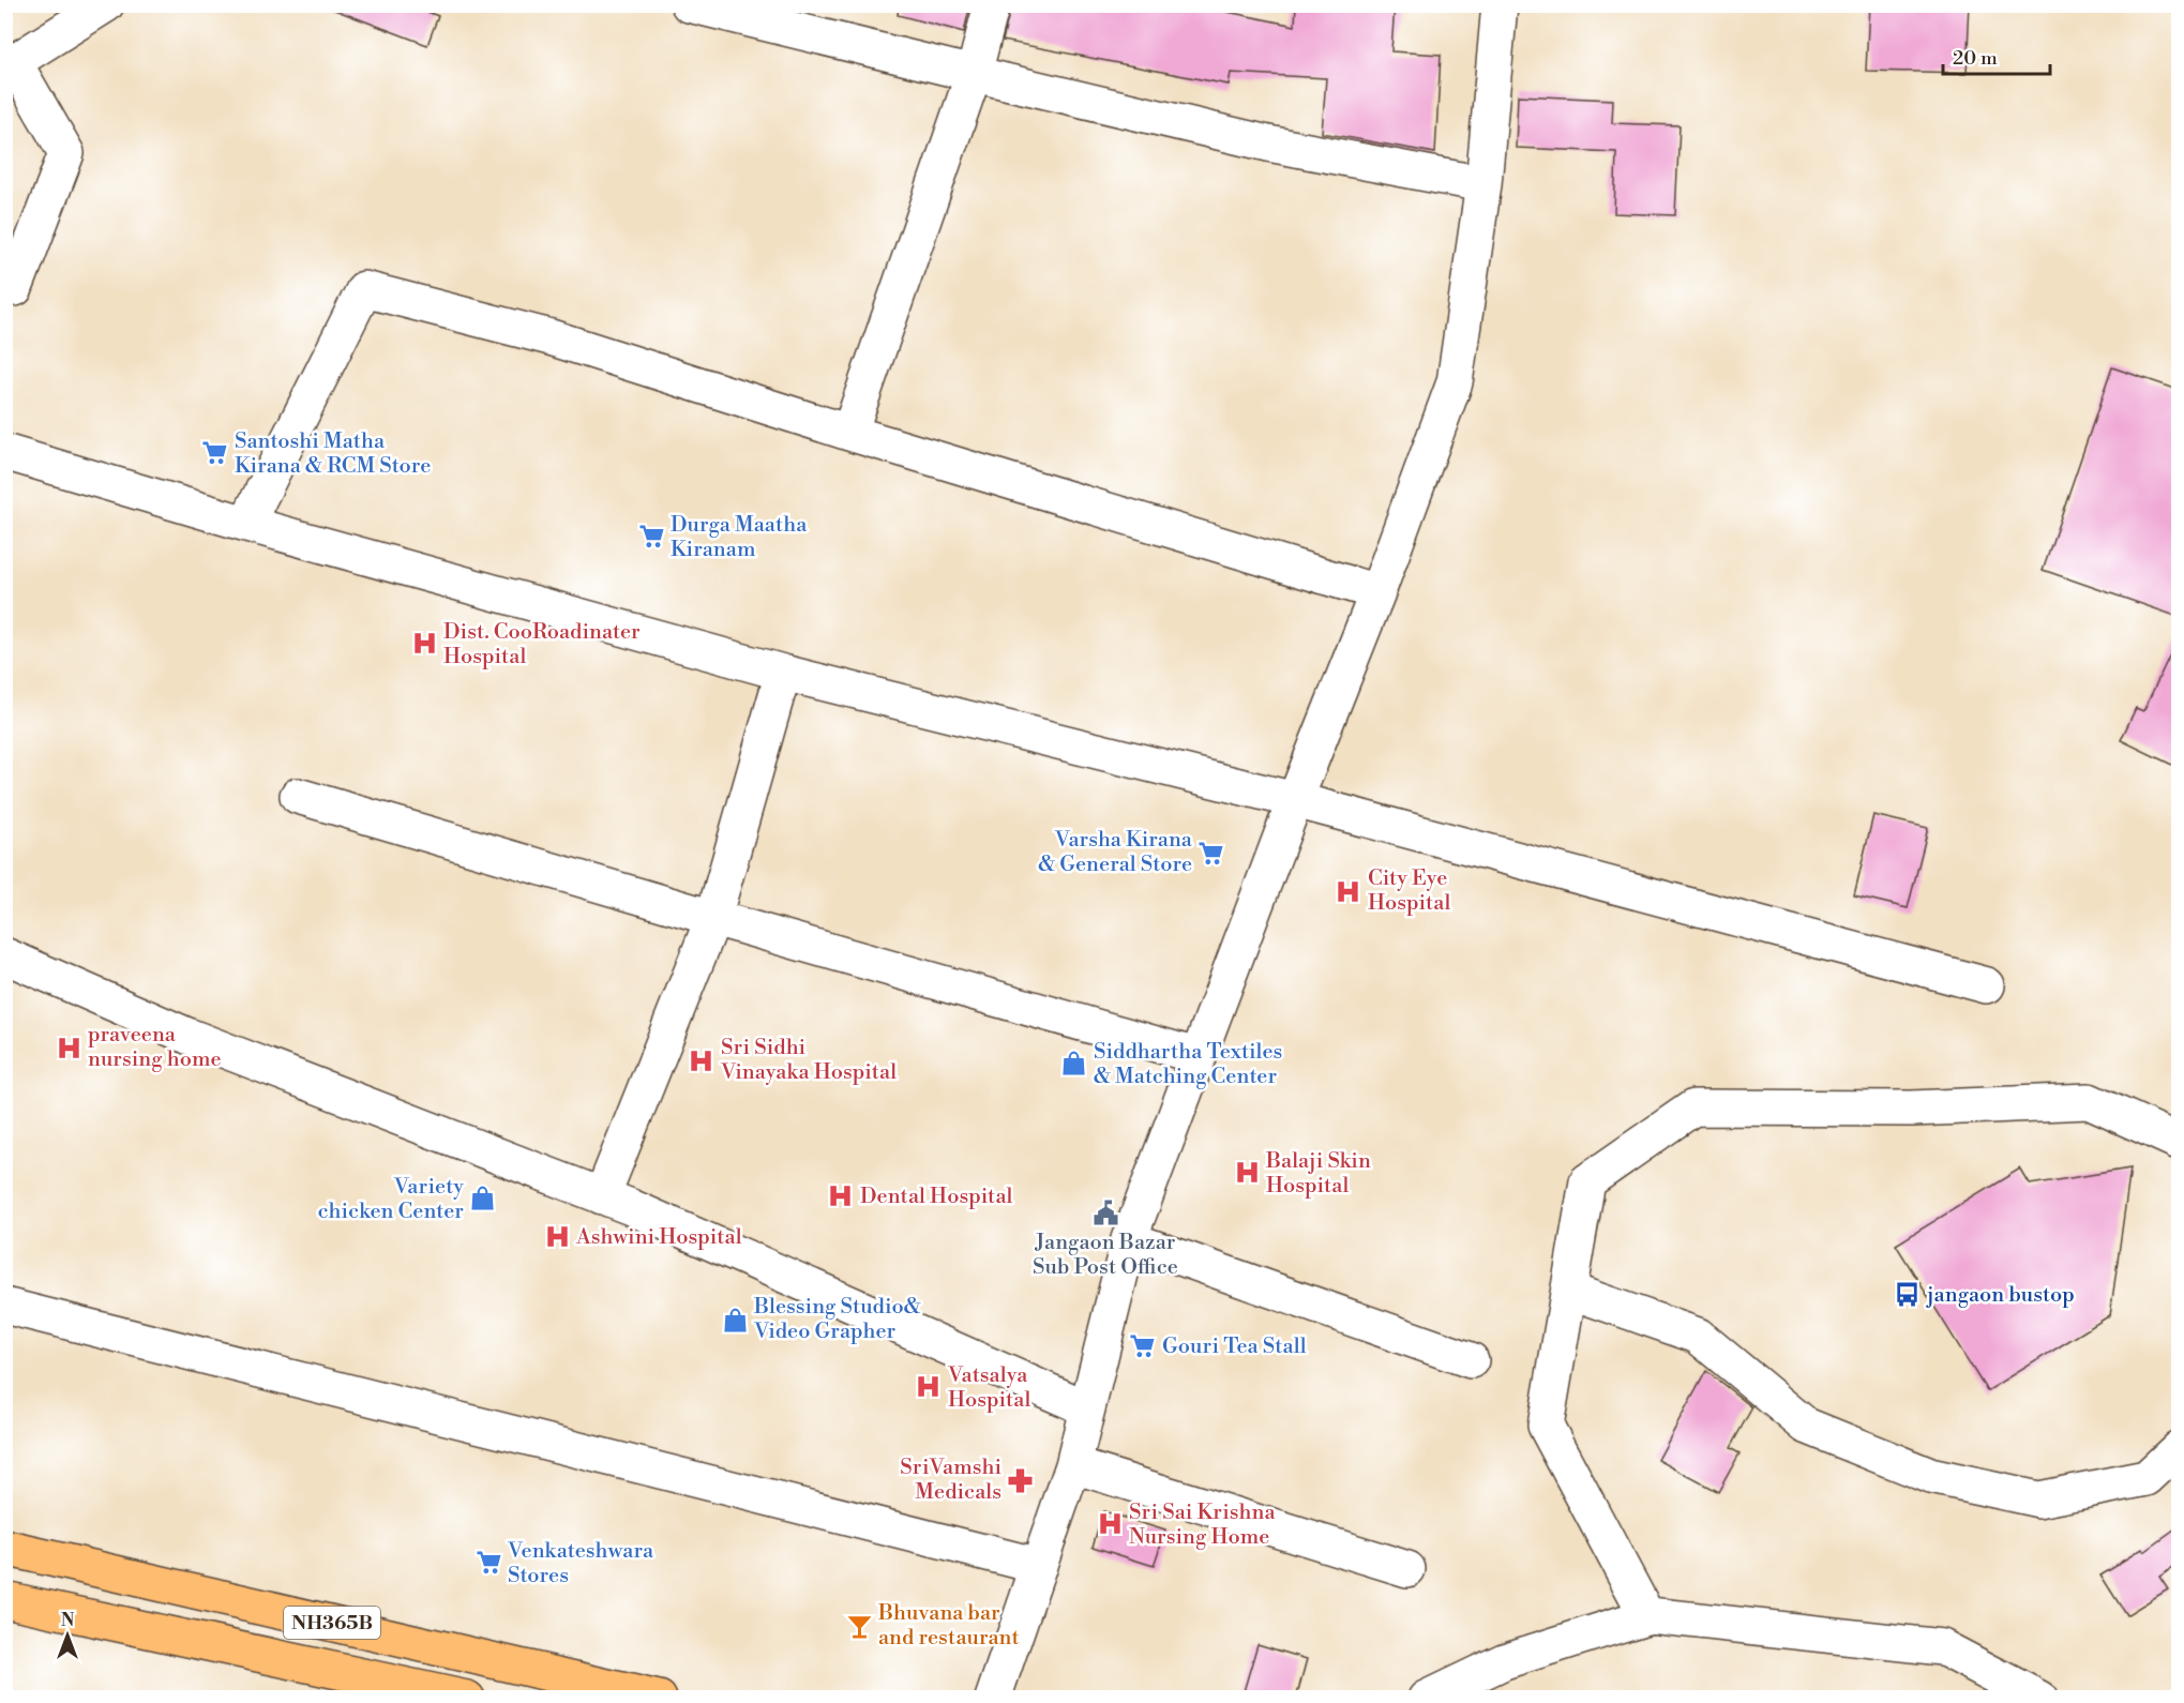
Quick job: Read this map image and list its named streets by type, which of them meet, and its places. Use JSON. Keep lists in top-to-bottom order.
{
  "streets": {
    "highway": ["NH365B"]
  },
  "places": {
    "supermarket": [
      "Santoshi Matha Kirana & RCM Store",
      "Durga Maatha Kiranam",
      "Varsha Kirana & General Store",
      "Gouri Tea Stall",
      "Venkateshwara Stores"
    ],
    "hospital": [
      "Dist. CooRoadinater Hospital",
      "City Eye Hospital",
      "praveena nursing home",
      "Sri Sidhi Vinayaka Hospital",
      "Balaji Skin Hospital",
      "Dental Hospital",
      "Ashwini Hospital",
      "Vatsalya Hospital",
      "Sri Sai Krishna Nursing Home"
    ],
    "shop": ["Siddhartha Textiles & Matching Center", "Variety chicken Center", "Blessing Studio& Video Grapher"],
    "public building": ["Jangaon Bazar Sub Post Office"],
    "bus stop": ["jangaon bustop"],
    "pharmacy": ["SriVamshi Medicals"],
    "bar": ["Bhuvana bar and restaurant"]
  },
  "scale_bar": "20 m",
  "north": "top"
}
